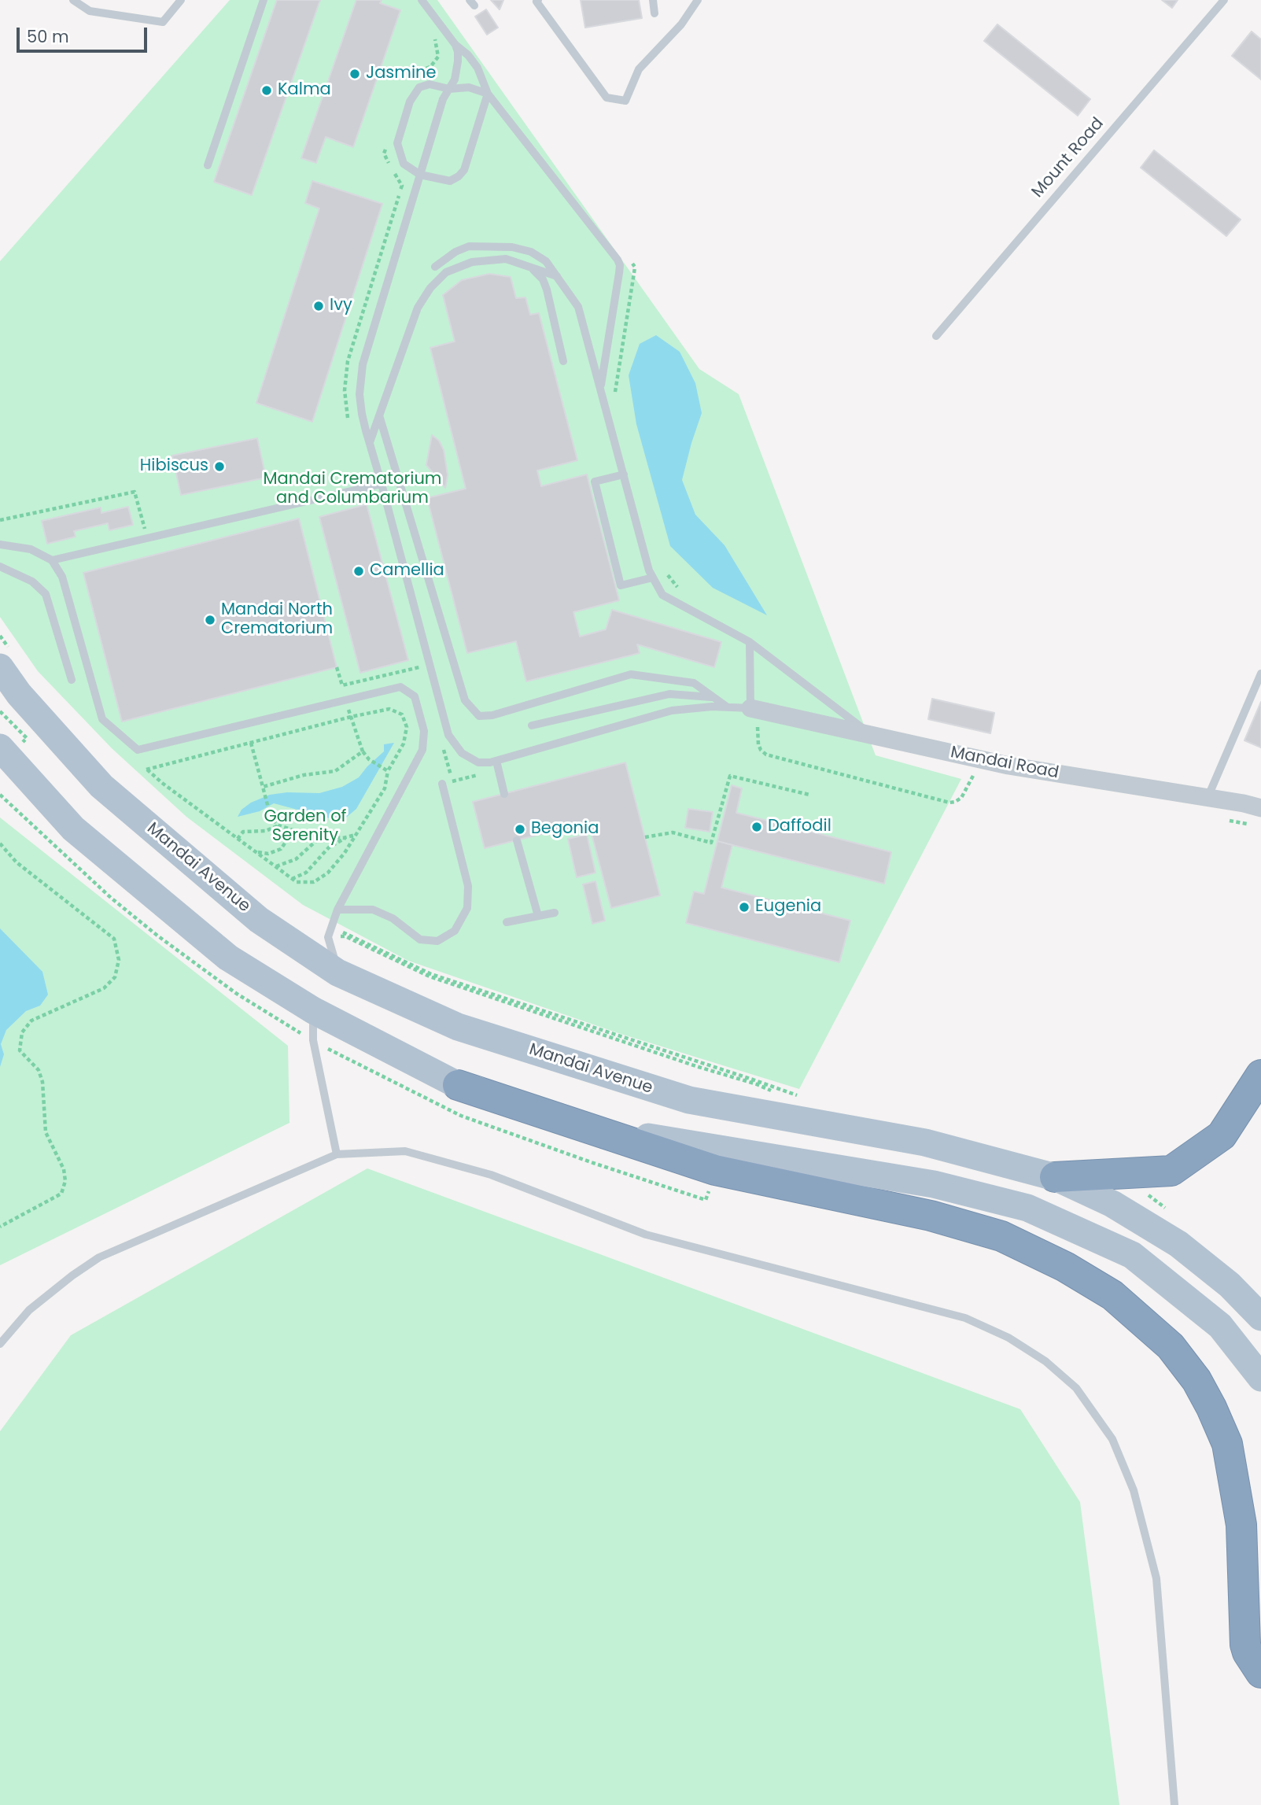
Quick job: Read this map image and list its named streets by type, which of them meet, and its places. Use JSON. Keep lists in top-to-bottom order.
{
  "streets": {
    "main road": ["Mandai Avenue"],
    "street": ["Mandai Road"],
    "lane": ["Mount Road"]
  },
  "parks": ["Mandai Crematorium and Columbarium", "Garden of Serenity"],
  "places": [
    "Jasmine",
    "Kalma",
    "Ivy",
    "Hibiscus",
    "Camellia",
    "Mandai North Crematorium",
    "Daffodil",
    "Begonia",
    "Eugenia"
  ],
  "scale_bar": "50 m"
}
